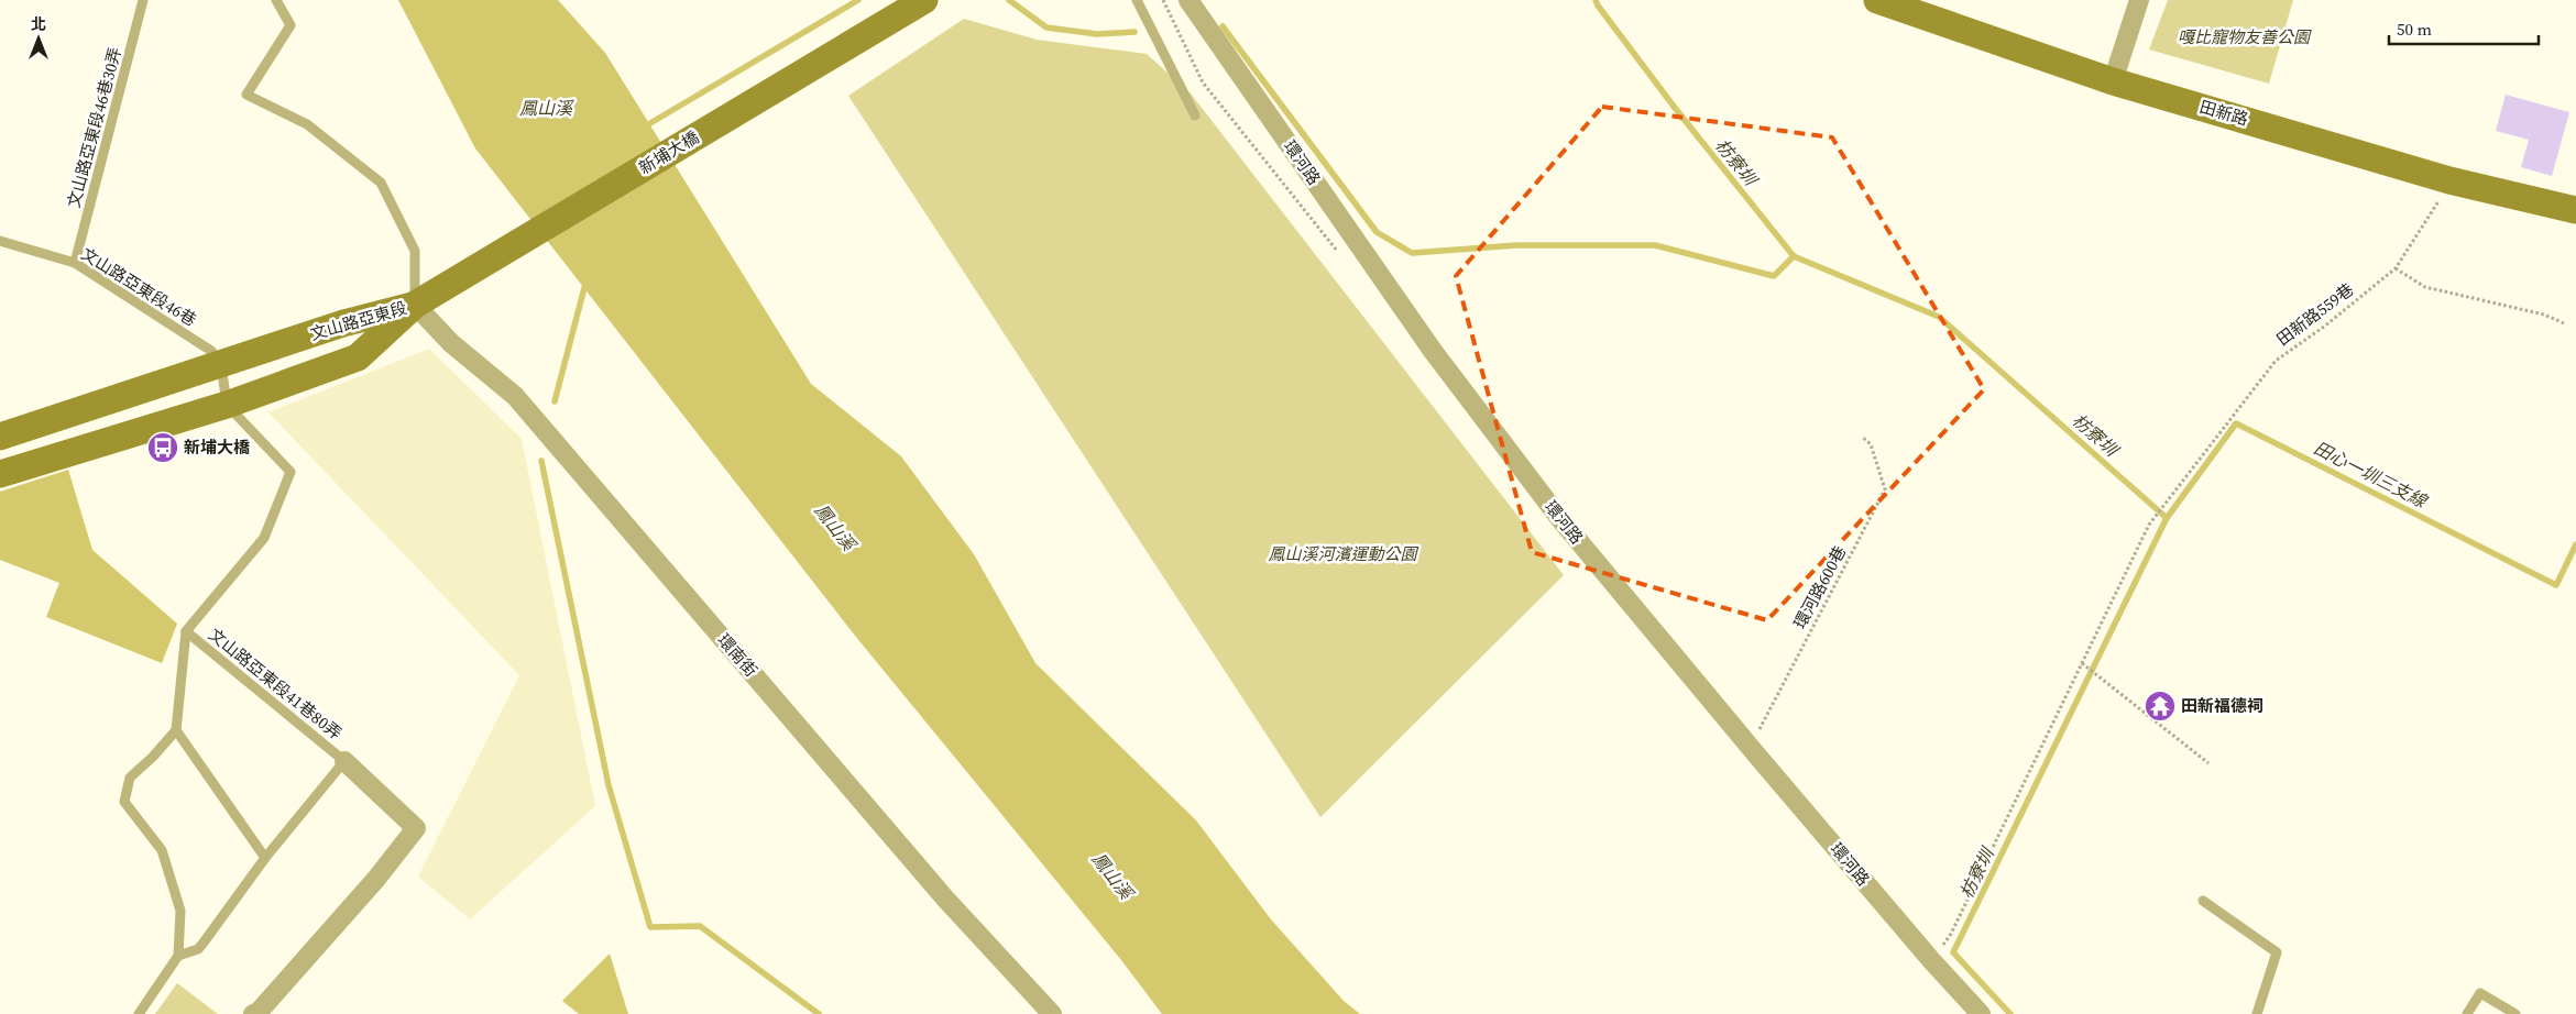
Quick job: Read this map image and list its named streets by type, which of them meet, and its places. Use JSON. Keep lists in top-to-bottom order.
{
  "streets": {
    "main road": ["田新路", "新埔大橋", "文山路亞東段"],
    "street": ["環河路", "環南街"],
    "lane": ["文山路亞東段46巷30弄", "文山路亞東段46巷", "文山路亞東段41巷80弄"],
    "path": ["田新路559巷", "環河路600巷"]
  },
  "crossings": [
    ["田新路", "田新路559巷"],
    ["文山路亞東段46巷30弄", "文山路亞東段46巷"],
    ["新埔大橋", "文山路亞東段"],
    ["新埔大橋", "環南街"],
    ["環河路", "田新路559巷"],
    ["環河路", "環河路600巷"],
    ["文山路亞東段46巷", "文山路亞東段"],
    ["文山路亞東段", "環南街"]
  ],
  "water": ["鳳山溪", "枋寮圳", "田心一圳三支線"],
  "parks": ["嘎比寵物友善公園", "鳳山溪河濱運動公園"],
  "places": {
    "bus stop": ["新埔大橋"],
    "temple": ["田新福德祠"]
  },
  "scale_bar": "50 m",
  "north": "top"
}
